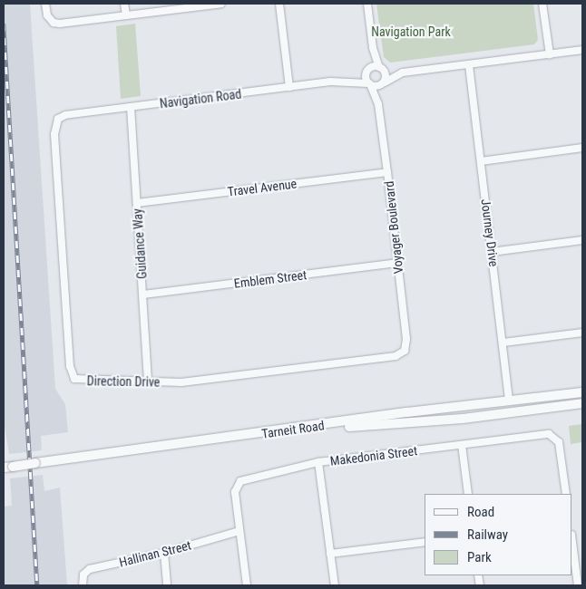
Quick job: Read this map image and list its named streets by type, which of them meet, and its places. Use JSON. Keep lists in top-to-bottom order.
{
  "streets": {
    "street": [
      "Navigation Road",
      "Travel Avenue",
      "Voyager Boulevard",
      "Journey Drive",
      "Guidance Way",
      "Emblem Street",
      "Direction Drive",
      "Tarneit Road",
      "Makedonia Street",
      "Hallinan Street"
    ]
  },
  "crossings": [
    ["Navigation Road", "Voyager Boulevard"],
    ["Navigation Road", "Guidance Way"],
    ["Navigation Road", "Direction Drive"],
    ["Travel Avenue", "Voyager Boulevard"],
    ["Travel Avenue", "Guidance Way"],
    ["Voyager Boulevard", "Emblem Street"],
    ["Voyager Boulevard", "Direction Drive"],
    ["Journey Drive", "Tarneit Road"],
    ["Guidance Way", "Emblem Street"],
    ["Guidance Way", "Direction Drive"],
    ["Makedonia Street", "Hallinan Street"]
  ],
  "parks": ["Navigation Park"],
  "legend": ["Road", "Railway", "Park"]
}
